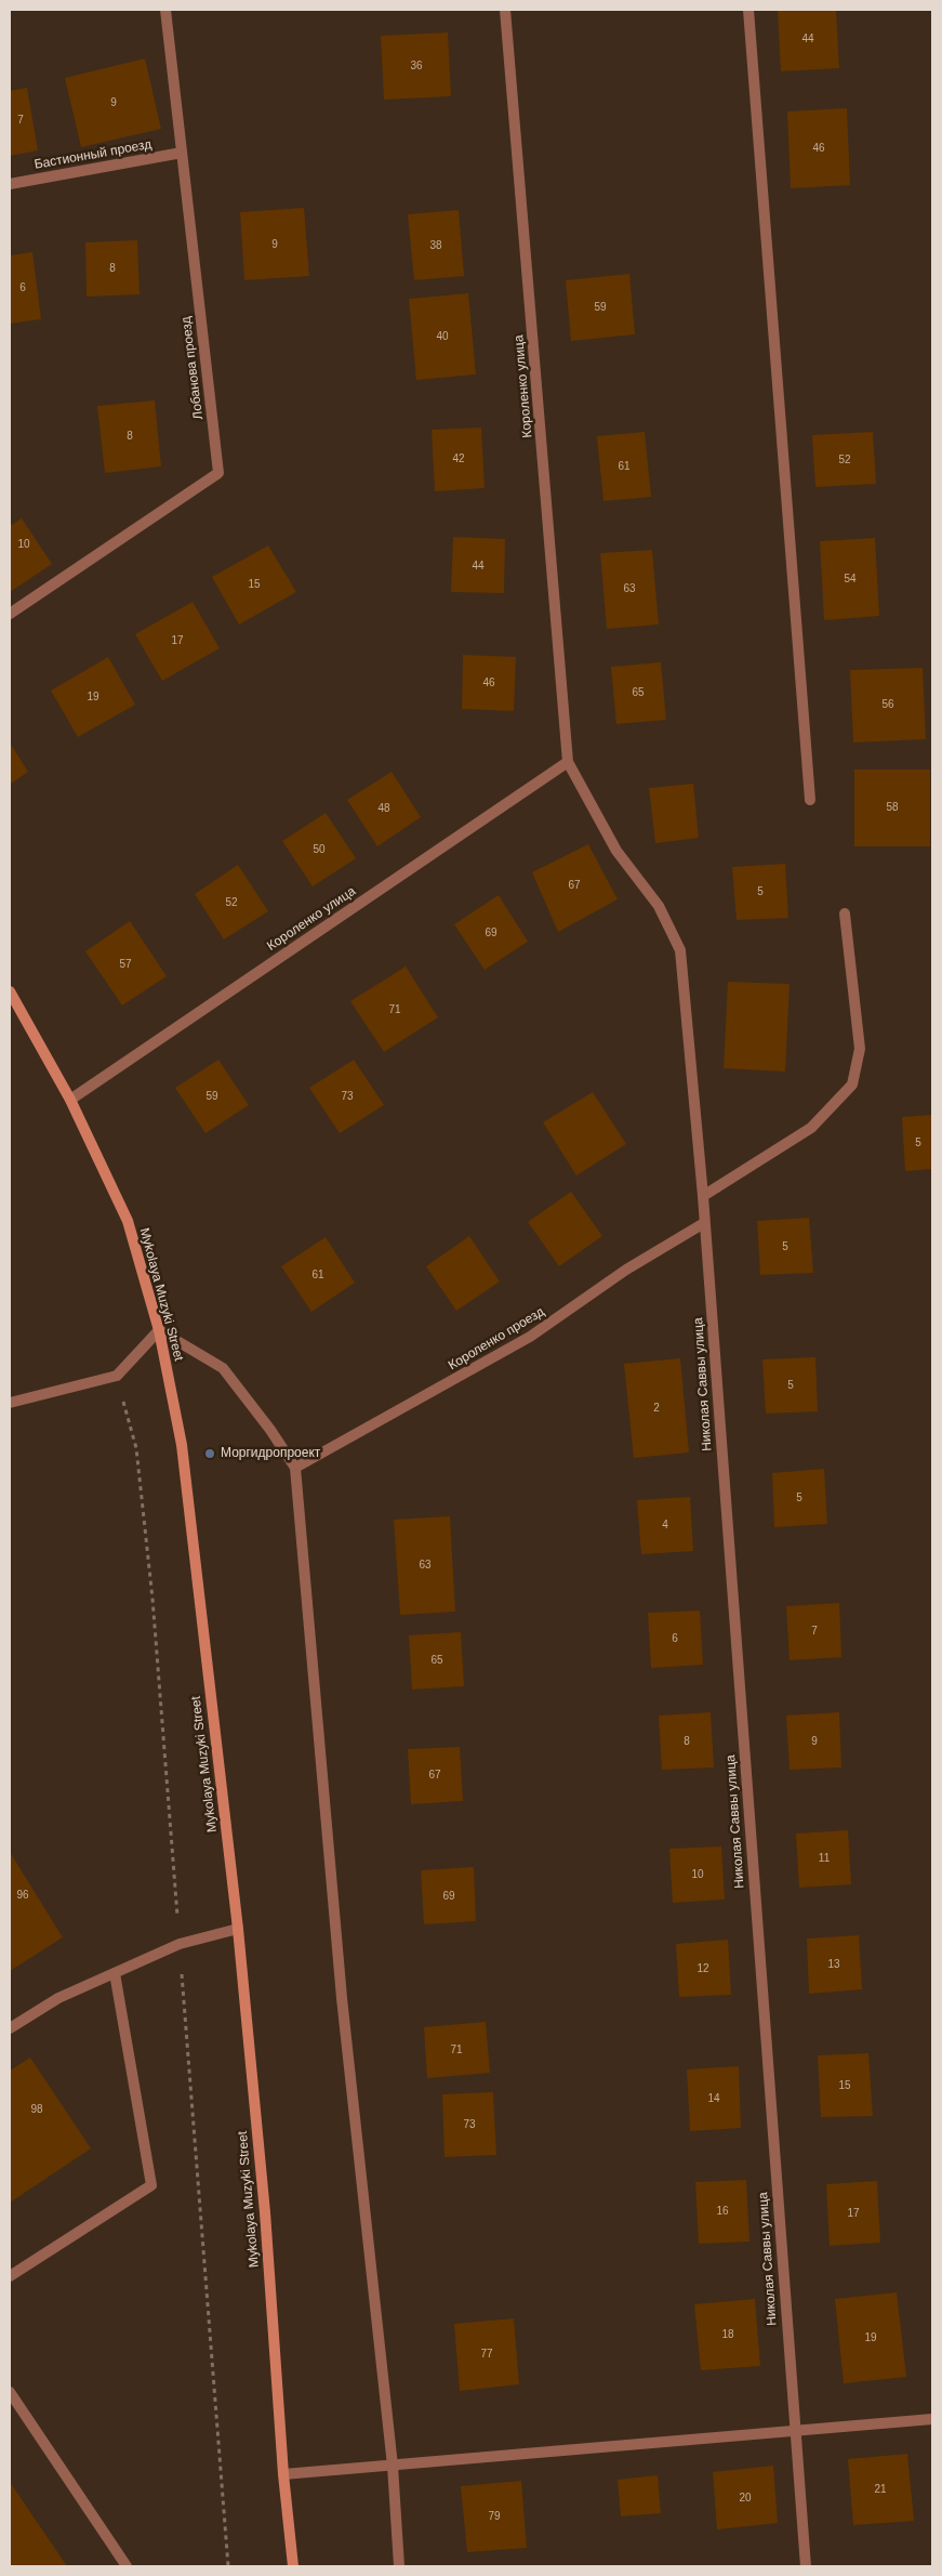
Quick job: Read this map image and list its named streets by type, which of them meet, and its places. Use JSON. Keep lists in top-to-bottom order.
{
  "streets": {
    "main road": ["Mykolaya Muzyki Street"],
    "street": [
      "Бастионный проезд",
      "Лобанова проезд",
      "Короленко улица",
      "Короленко проезд",
      "Николая Саввы улица"
    ]
  },
  "crossings": [
    ["Бастионный проезд", "Лобанова проезд"],
    ["Короленко улица", "Mykolaya Muzyki Street"],
    ["Короленко улица", "Николая Саввы улица"],
    ["Короленко проезд", "Николая Саввы улица"]
  ],
  "places": ["Моргидропроект"],
  "house_numbers": [
    "44",
    "36",
    "9",
    "7",
    "46",
    "9",
    "38",
    "8",
    "6",
    "59",
    "40",
    "8",
    "42",
    "52",
    "61",
    "10",
    "44",
    "54",
    "15",
    "63",
    "17",
    "46",
    "65",
    "19",
    "56",
    "58",
    "48",
    "50",
    "67",
    "5",
    "52",
    "69",
    "57",
    "71",
    "59",
    "73",
    "5",
    "5",
    "61",
    "5",
    "2",
    "5",
    "4",
    "63",
    "7",
    "6",
    "65",
    "8",
    "9",
    "67",
    "11",
    "10",
    "96",
    "69",
    "13",
    "12",
    "71",
    "15",
    "14",
    "98",
    "73",
    "16",
    "17",
    "18",
    "19",
    "77",
    "21",
    "20",
    "79"
  ]
}
